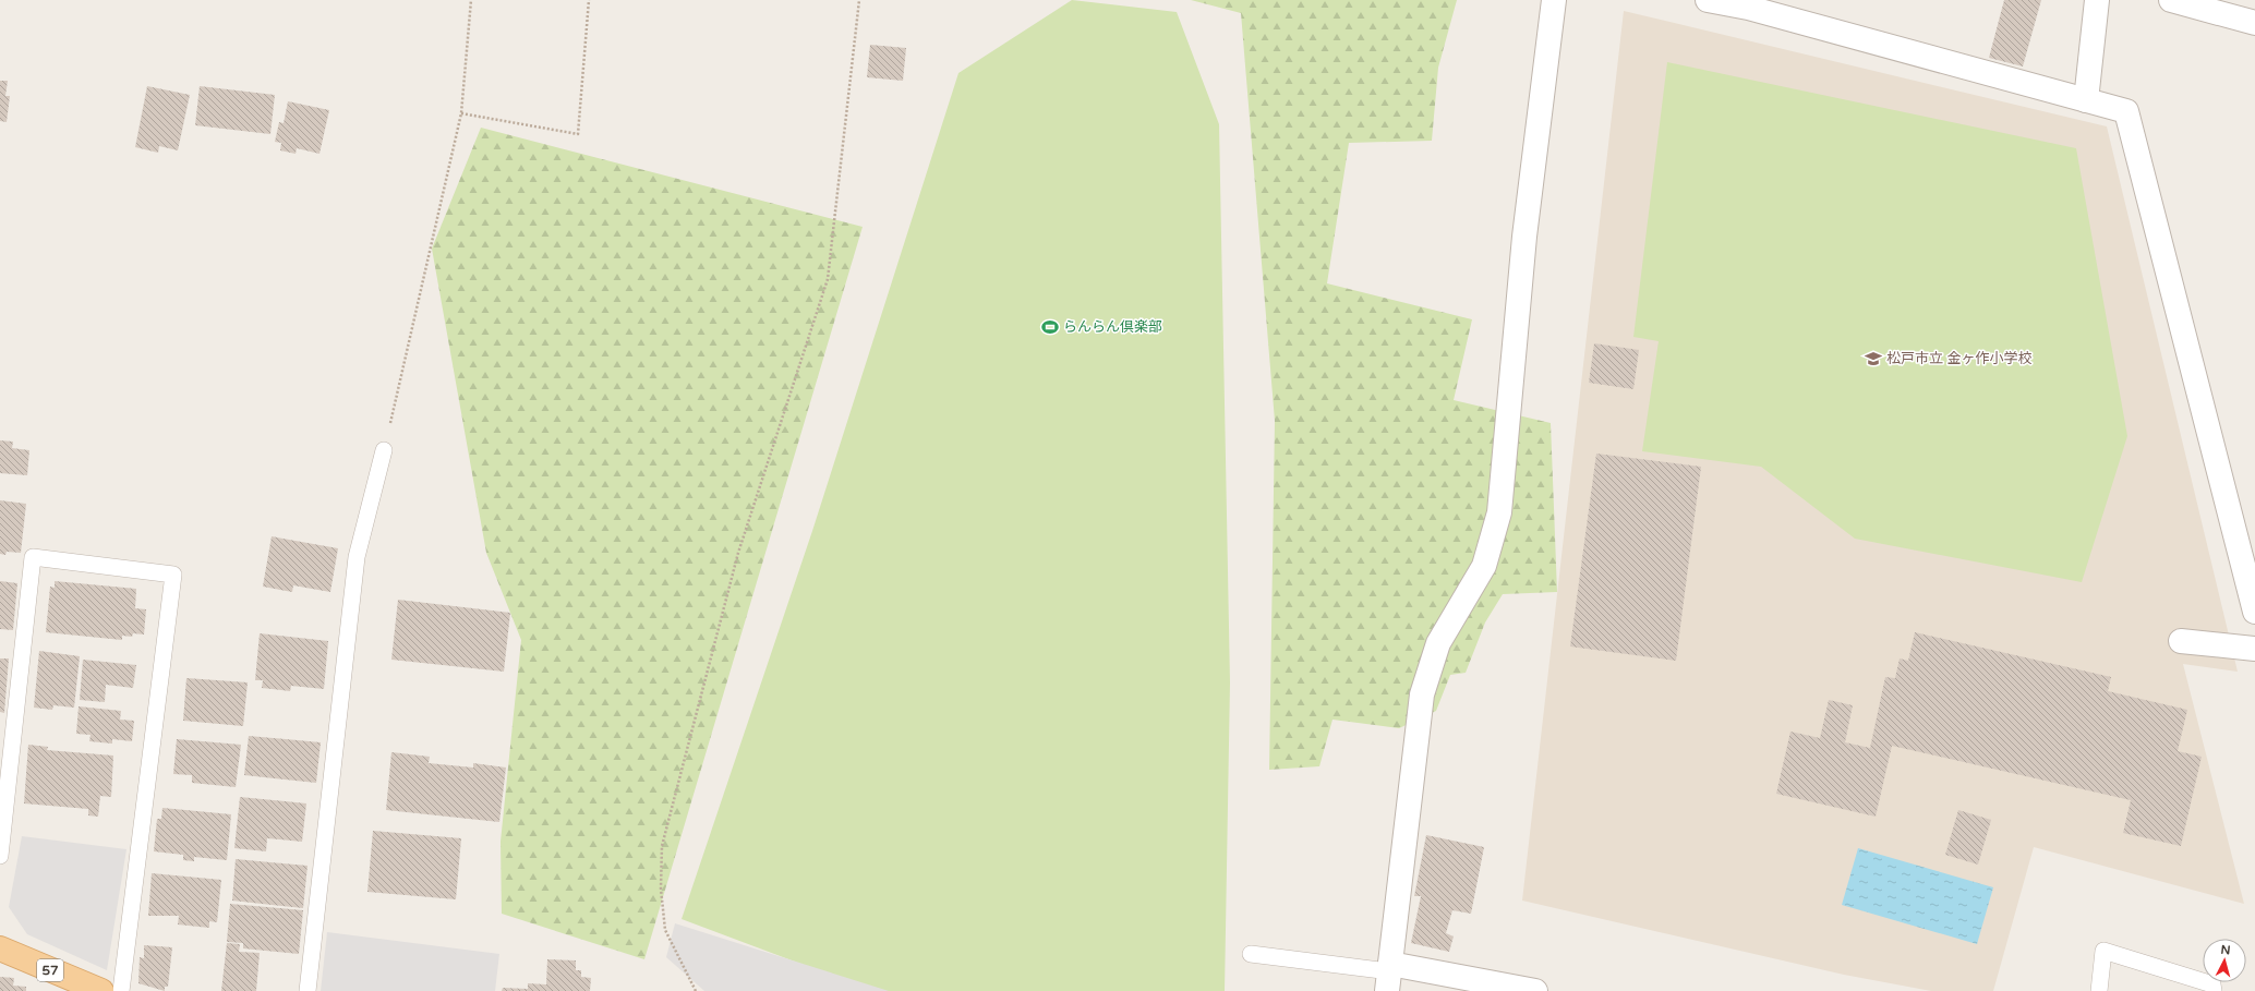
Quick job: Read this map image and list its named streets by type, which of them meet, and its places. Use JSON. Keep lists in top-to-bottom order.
{
  "streets": {
    "main road": ["57"]
  },
  "places": {
    "sports": ["らんらん倶楽部"],
    "school or university": ["松戸市立 金ヶ作小学校"]
  },
  "north": "top"
}
